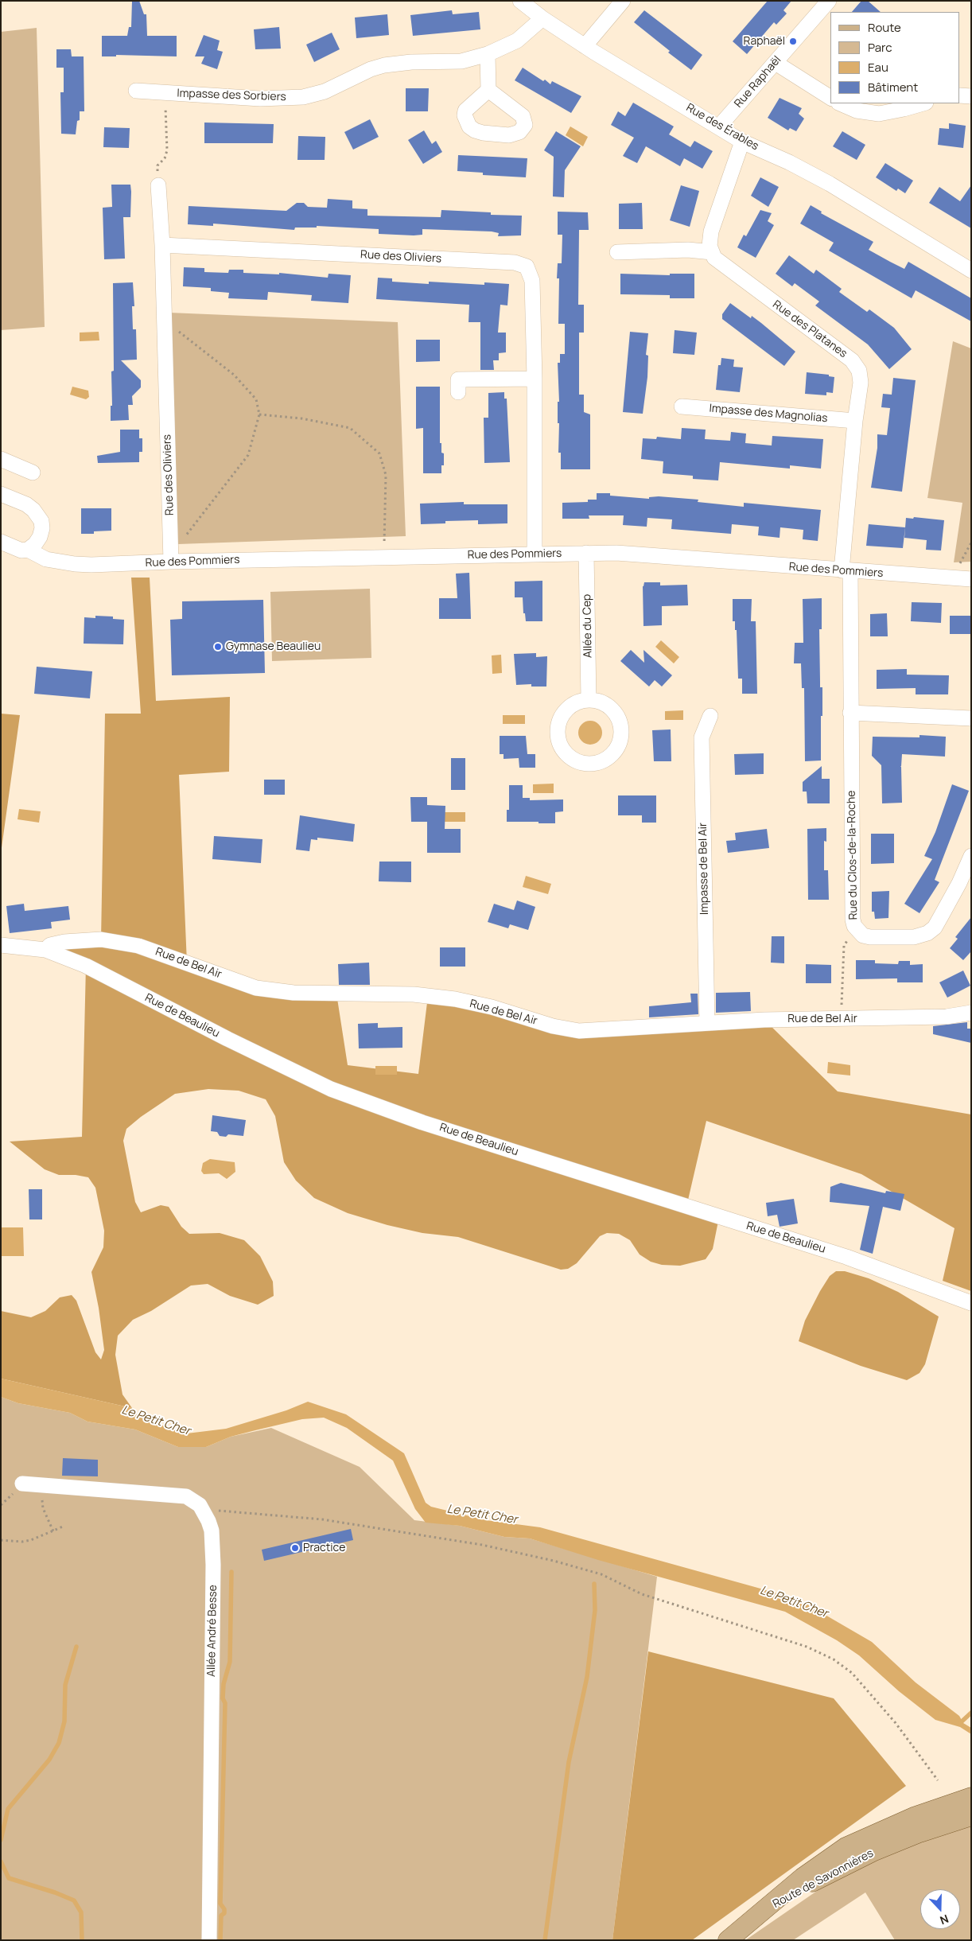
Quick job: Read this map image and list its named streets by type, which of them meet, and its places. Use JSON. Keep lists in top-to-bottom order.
{
  "streets": {
    "main road": ["Route de Savonnières"],
    "street": [
      "Rue Raphaël",
      "Impasse des Sorbiers",
      "Rue des Érables",
      "Rue des Oliviers",
      "Rue des Platanes",
      "Impasse des Magnolias",
      "Rue des Pommiers",
      "Allée du Cep",
      "Rue du Clos-de-la-Roche",
      "Impasse de Bel Air",
      "Rue de Bel Air",
      "Rue de Beaulieu",
      "Allée André Besse"
    ]
  },
  "crossings": [
    ["Rue Raphaël", "Rue des Érables"],
    ["Impasse des Sorbiers", "Rue des Érables"],
    ["Rue des Oliviers", "Rue des Pommiers"],
    ["Rue des Platanes", "Impasse des Magnolias"],
    ["Rue des Platanes", "Rue des Pommiers"],
    ["Rue des Platanes", "Rue du Clos-de-la-Roche"],
    ["Rue des Pommiers", "Allée du Cep"],
    ["Rue des Pommiers", "Rue du Clos-de-la-Roche"],
    ["Impasse de Bel Air", "Rue de Bel Air"],
    ["Rue de Bel Air", "Rue de Beaulieu"]
  ],
  "water": ["Le Petit Cher"],
  "places": ["Raphaël", "Gymnase Beaulieu", "Practice"],
  "legend": [
    "Route",
    "Parc",
    "Eau",
    "Bâtiment"
  ],
  "north": "bottom"
}
